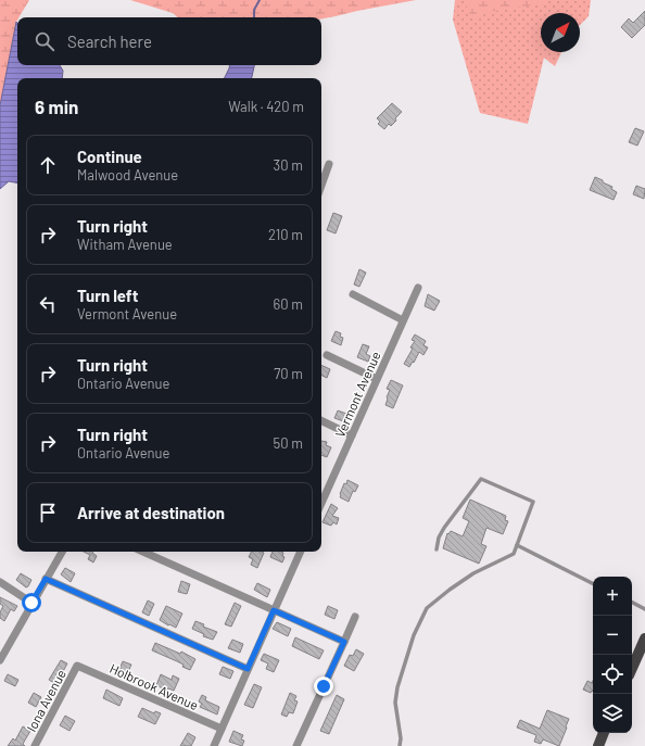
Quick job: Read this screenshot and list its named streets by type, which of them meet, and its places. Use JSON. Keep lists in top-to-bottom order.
{
  "streets": {
    "street": ["Vermont Avenue", "Holbrook Avenue", "Iona Avenue"]
  },
  "crossings": [
    ["Holbrook Avenue", "Iona Avenue"]
  ],
  "north": "top right",
  "page": {
    "search": "Search here",
    "heading": ["6 min", "Walk · 420 m"],
    "list": [
      ["Continue", "Malwood Avenue", "30 m"],
      ["Turn right", "Witham Avenue", "210 m"],
      ["Turn left", "Vermont Avenue", "60 m"],
      ["Turn right", "Ontario Avenue", "70 m"],
      ["Turn right", "Ontario Avenue", "50 m"],
      "Arrive at destination"
    ],
    "map_buttons": ["+", "−"]
  }
}
